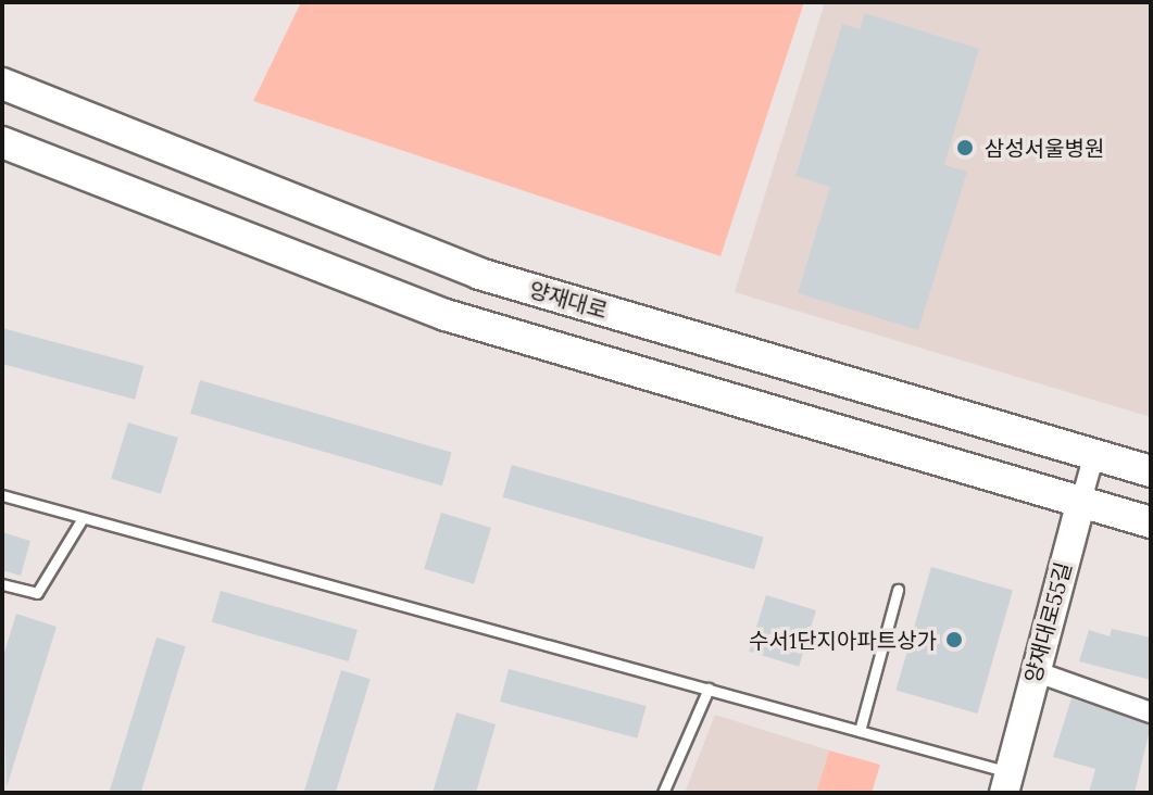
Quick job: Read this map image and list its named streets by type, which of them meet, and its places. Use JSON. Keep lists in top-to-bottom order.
{
  "streets": {
    "main road": ["양재대로"],
    "street": ["양재대로55길"]
  },
  "crossings": [
    ["양재대로", "양재대로55길"]
  ],
  "places": ["삼성서울병원", "수서1단지아파트상가"]
}
